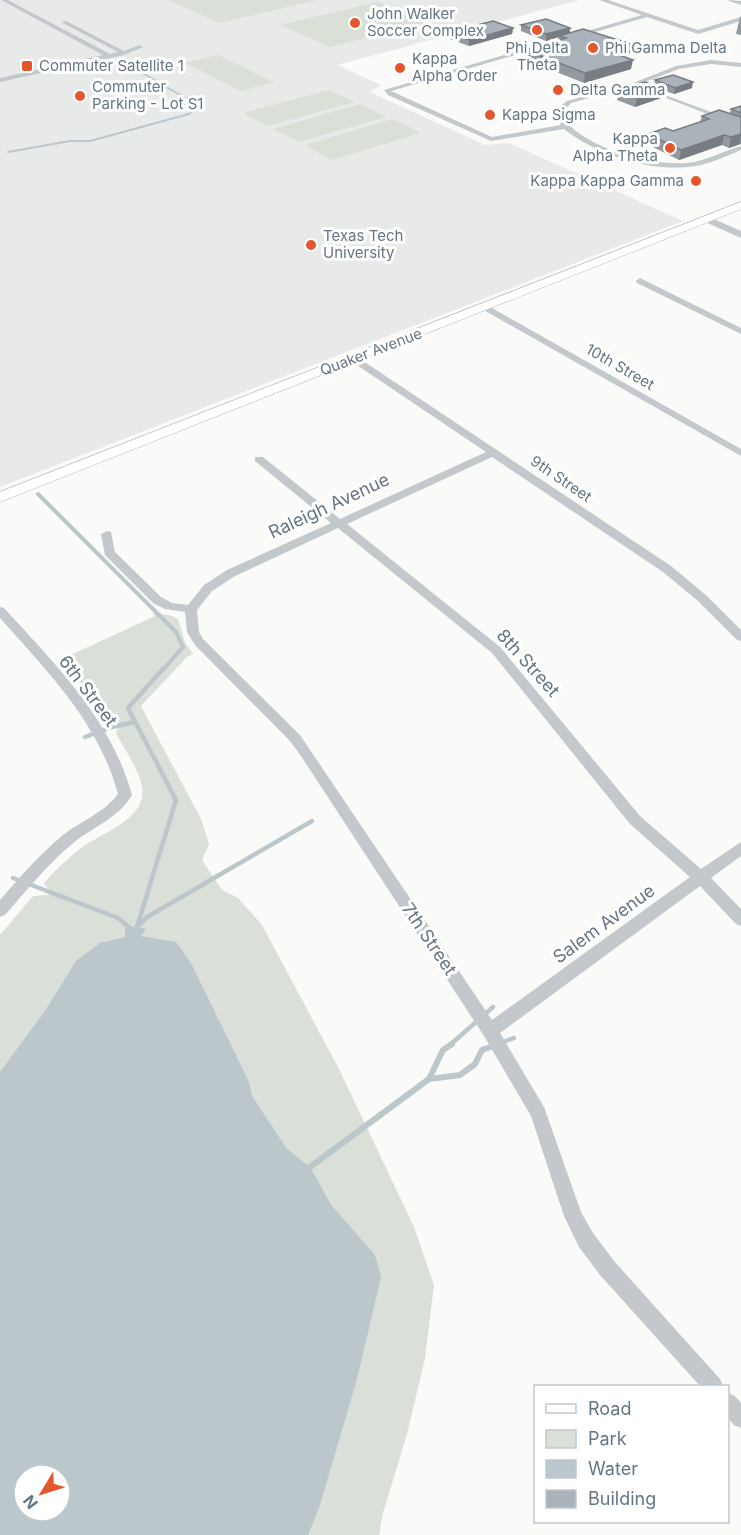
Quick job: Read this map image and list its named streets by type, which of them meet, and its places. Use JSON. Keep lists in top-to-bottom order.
{
  "streets": {
    "main road": ["Quaker Avenue"],
    "street": [
      "10th Street",
      "9th Street",
      "Raleigh Avenue",
      "8th Street",
      "6th Street",
      "Salem Avenue",
      "7th Street"
    ]
  },
  "crossings": [
    ["Quaker Avenue", "10th Street"],
    ["Quaker Avenue", "9th Street"],
    ["9th Street", "Raleigh Avenue"],
    ["Raleigh Avenue", "8th Street"],
    ["Raleigh Avenue", "7th Street"],
    ["8th Street", "Salem Avenue"],
    ["Salem Avenue", "7th Street"]
  ],
  "places": {
    "other": [
      "John Walker Soccer Complex",
      "Phi Delta Theta",
      "Phi Gamma Delta",
      "Kappa Alpha Order",
      "Delta Gamma",
      "Commuter Parking - Lot S1",
      "Kappa Sigma",
      "Kappa Alpha Theta",
      "Kappa Kappa Gamma",
      "Texas Tech University"
    ],
    "transit": ["Commuter Satellite 1"]
  },
  "legend": [
    "Road",
    "Park",
    "Water",
    "Building"
  ],
  "north": "bottom left"
}
